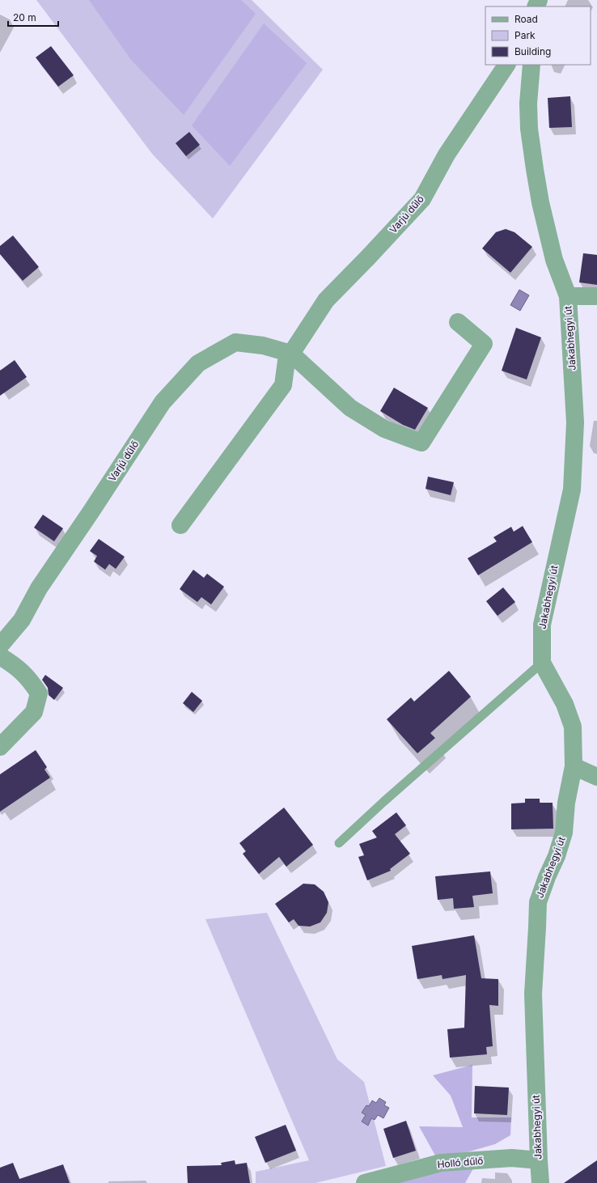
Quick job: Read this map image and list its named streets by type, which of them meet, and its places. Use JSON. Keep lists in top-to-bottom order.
{
  "streets": {
    "street": ["Varjú dűlő", "Jakabhegyi út", "Holló dűlő"]
  },
  "crossings": [
    ["Jakabhegyi út", "Holló dűlő"]
  ],
  "legend": ["Road", "Park", "Building"],
  "scale_bar": "20 m"
}
